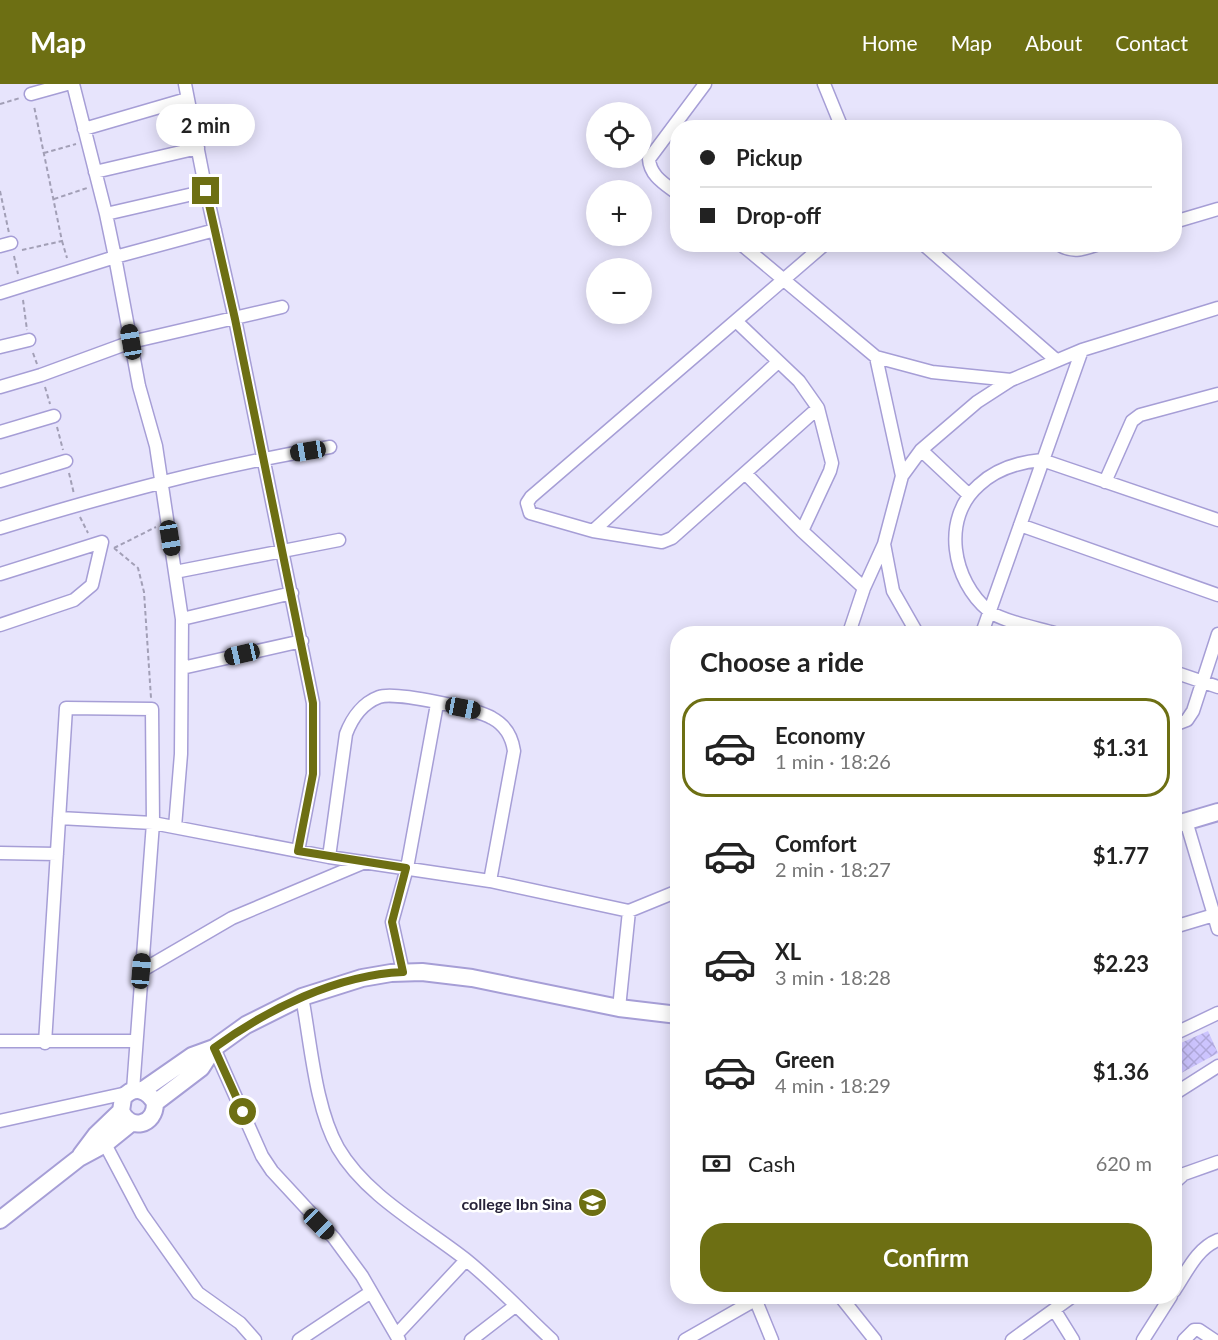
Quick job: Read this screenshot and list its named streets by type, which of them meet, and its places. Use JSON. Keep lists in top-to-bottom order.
{
  "places": {
    "school or university": ["college Ibn Sina"]
  },
  "page": {
    "header": "Map",
    "nav": [
      "Home",
      "Map",
      "About",
      "Contact"
    ],
    "map_buttons": ["+", "−"],
    "bubble": "2 min",
    "banner": ["Pickup", "Drop-off"],
    "heading": "Choose a ride",
    "list": [
      {
        "name": "Economy",
        "note": "1 min · 18:26",
        "value": "$1.31"
      },
      {
        "name": "Comfort",
        "note": "2 min · 18:27",
        "value": "$1.77"
      },
      {
        "name": "XL",
        "note": "3 min · 18:28",
        "value": "$2.23"
      },
      {
        "name": "Green",
        "note": "4 min · 18:29",
        "value": "$1.36"
      }
    ],
    "pay": ["Cash", "620 m"],
    "buttons": "Confirm"
  }
}
